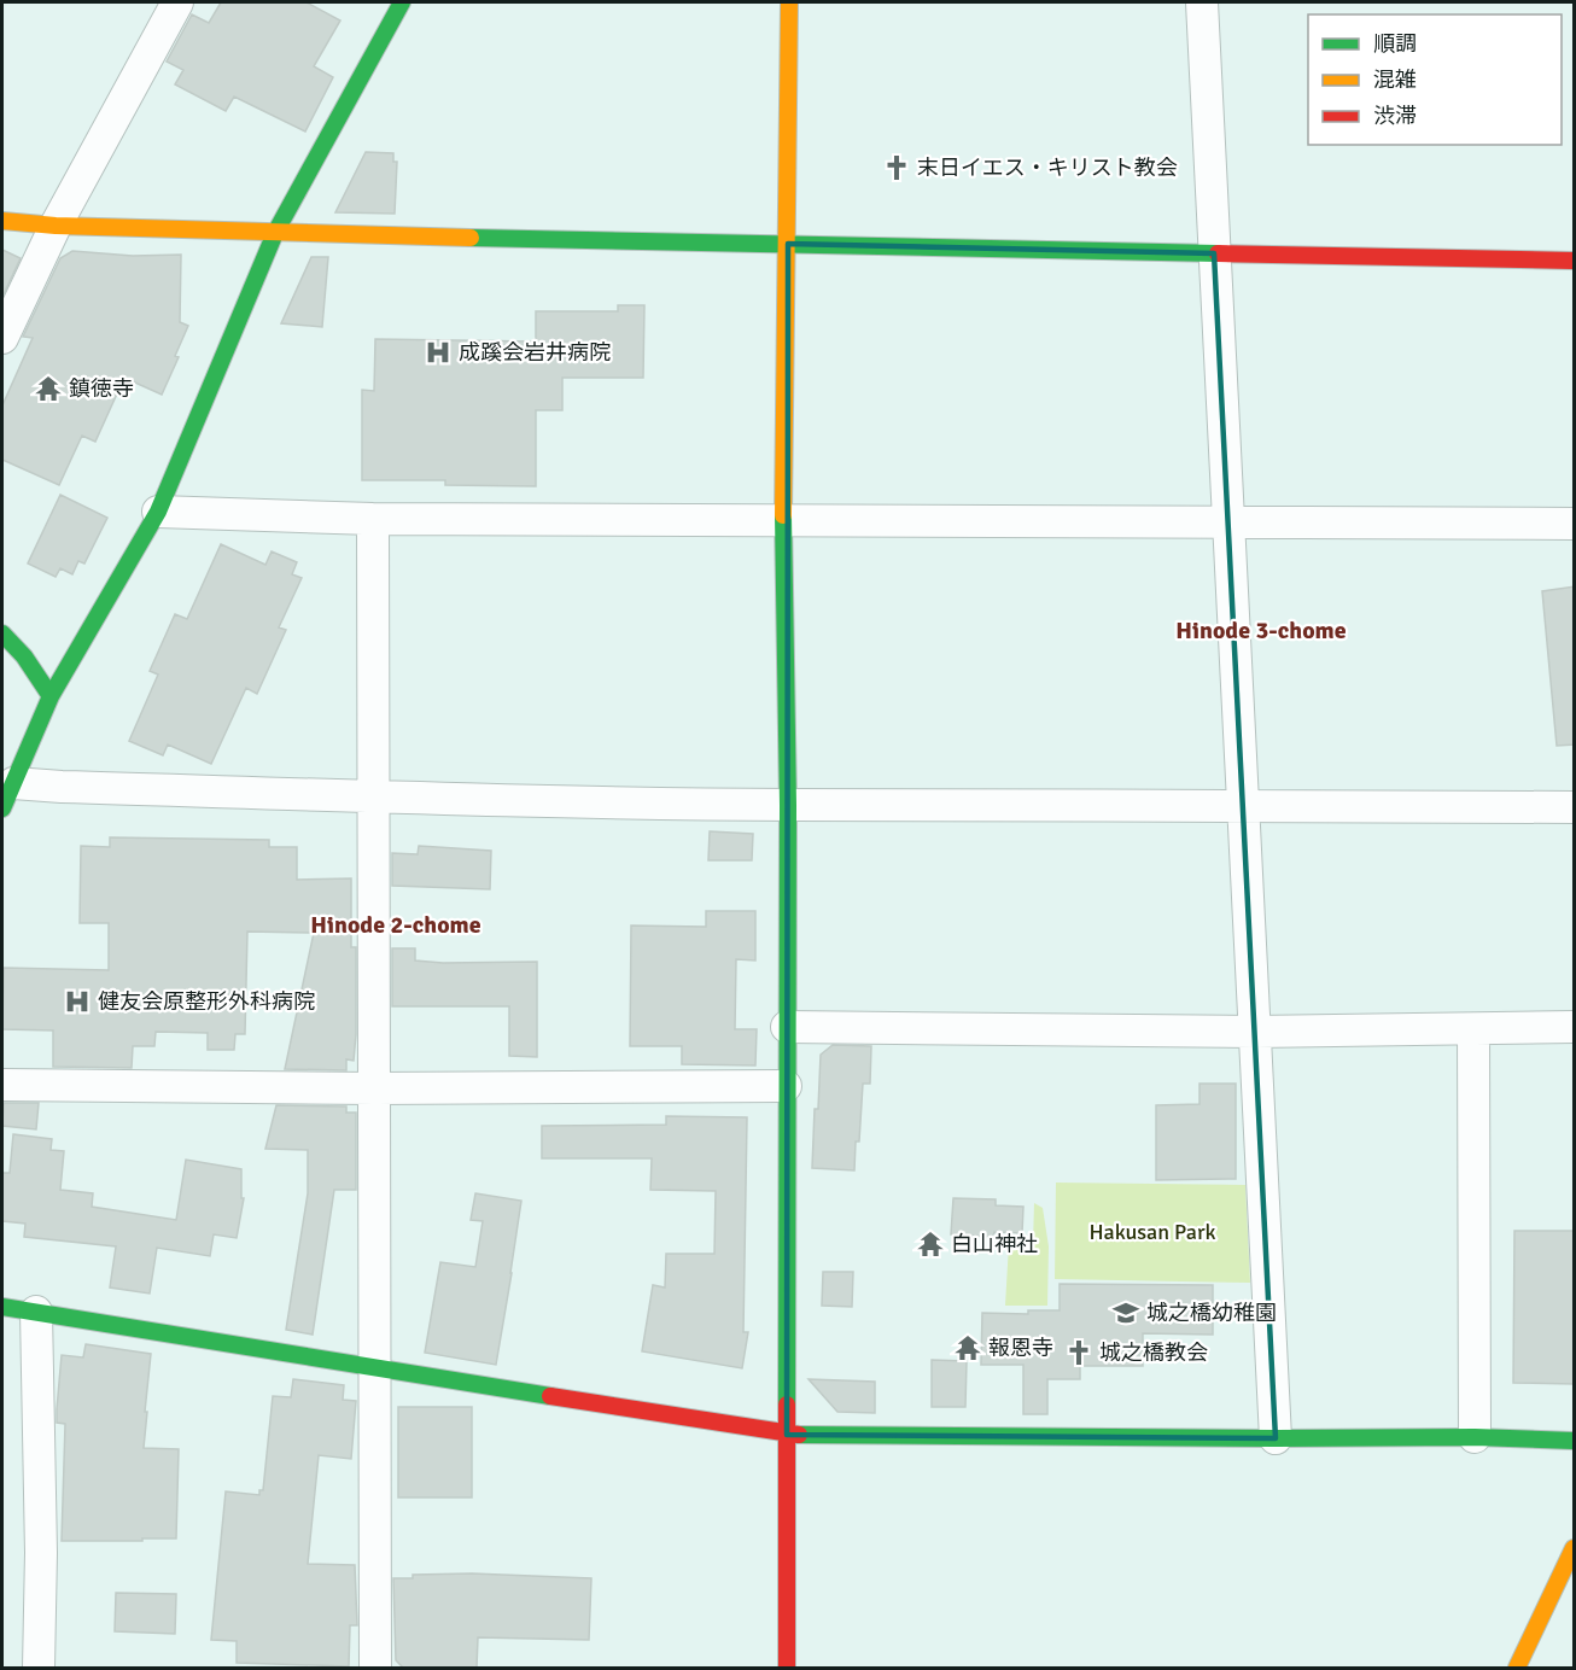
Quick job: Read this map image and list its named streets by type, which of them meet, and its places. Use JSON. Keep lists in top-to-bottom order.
{
  "districts": ["Hinode 3-chome", "Hinode 2-chome"],
  "parks": ["Hakusan Park"],
  "places": {
    "church": ["末日イエス・キリスト教会", "城之橋教会"],
    "hospital": ["成蹊会岩井病院", "健友会原整形外科病院"],
    "temple": ["鎮徳寺", "白山神社", "報恩寺"],
    "school or university": ["城之橋幼稚園"]
  },
  "legend": ["順調", "混雑", "渋滞"]
}
